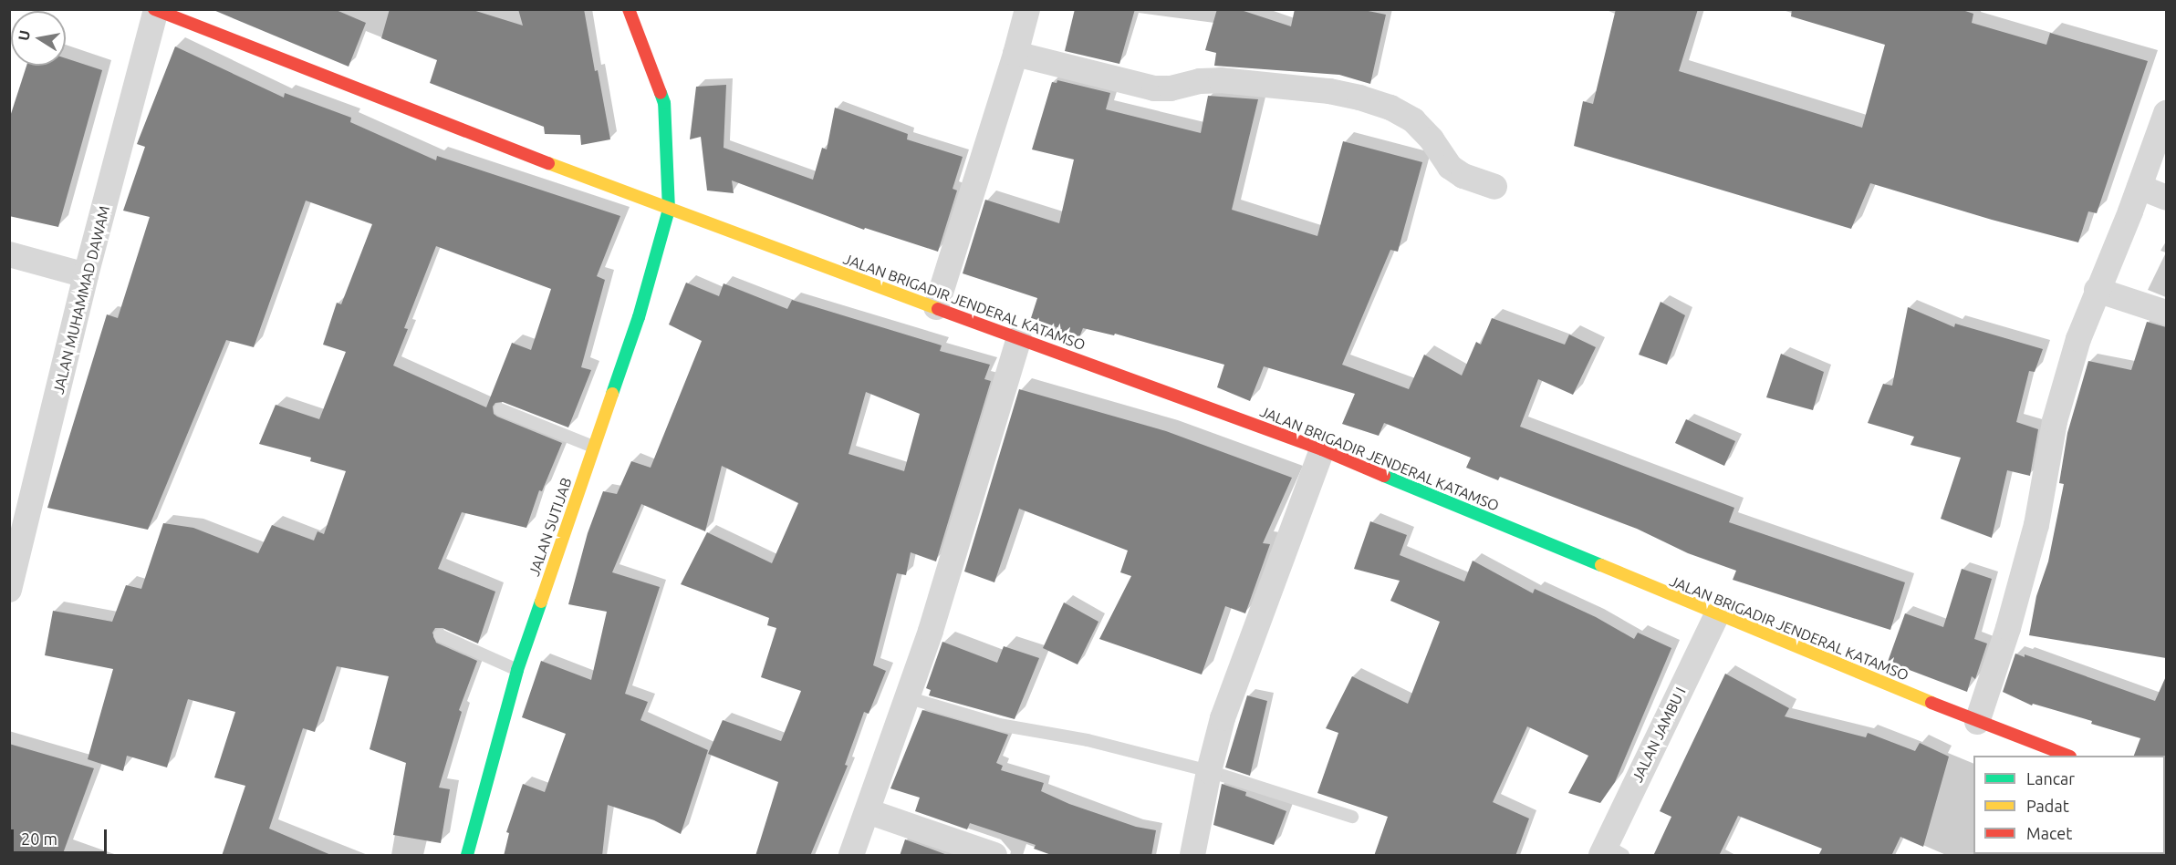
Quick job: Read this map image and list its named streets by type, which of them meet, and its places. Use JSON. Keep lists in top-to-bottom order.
{
  "streets": {
    "main road": ["JALAN BRIGADIR JENDERAL KATAMSO", "JALAN SUTIJAB"],
    "street": ["JALAN MUHAMMAD DAWAM", "JALAN JAMBU I"]
  },
  "crossings": [
    ["JALAN MUHAMMAD DAWAM", "JALAN BRIGADIR JENDERAL KATAMSO"],
    ["JALAN BRIGADIR JENDERAL KATAMSO", "JALAN SUTIJAB"],
    ["JALAN BRIGADIR JENDERAL KATAMSO", "JALAN JAMBU I"]
  ],
  "legend": ["Lancar", "Padat", "Macet"],
  "scale_bar": "20 m",
  "north": "left"
}
